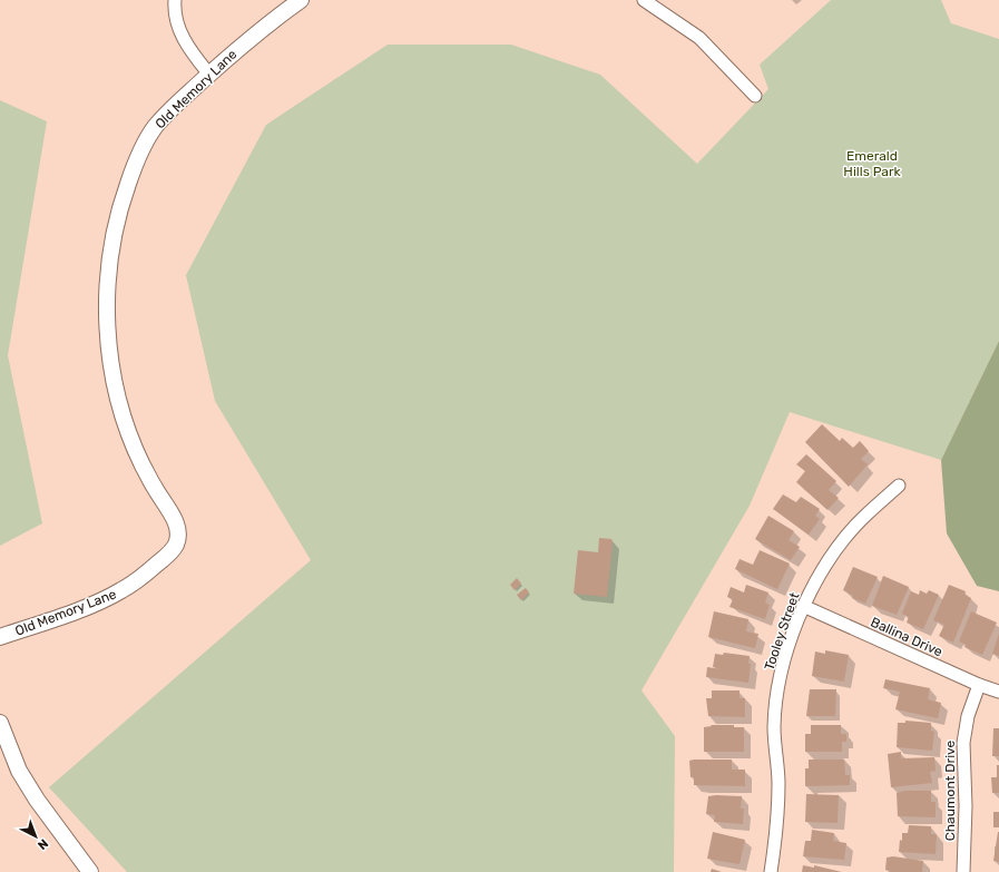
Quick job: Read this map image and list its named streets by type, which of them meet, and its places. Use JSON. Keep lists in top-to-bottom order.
{
  "streets": {
    "street": [
      "Old Memory Lane",
      "Tooley Street",
      "Ballina Drive",
      "Chaumont Drive"
    ]
  },
  "crossings": [
    ["Tooley Street", "Ballina Drive"],
    ["Ballina Drive", "Chaumont Drive"]
  ],
  "parks": ["Emerald Hills Park"],
  "north": "bottom right"
}
